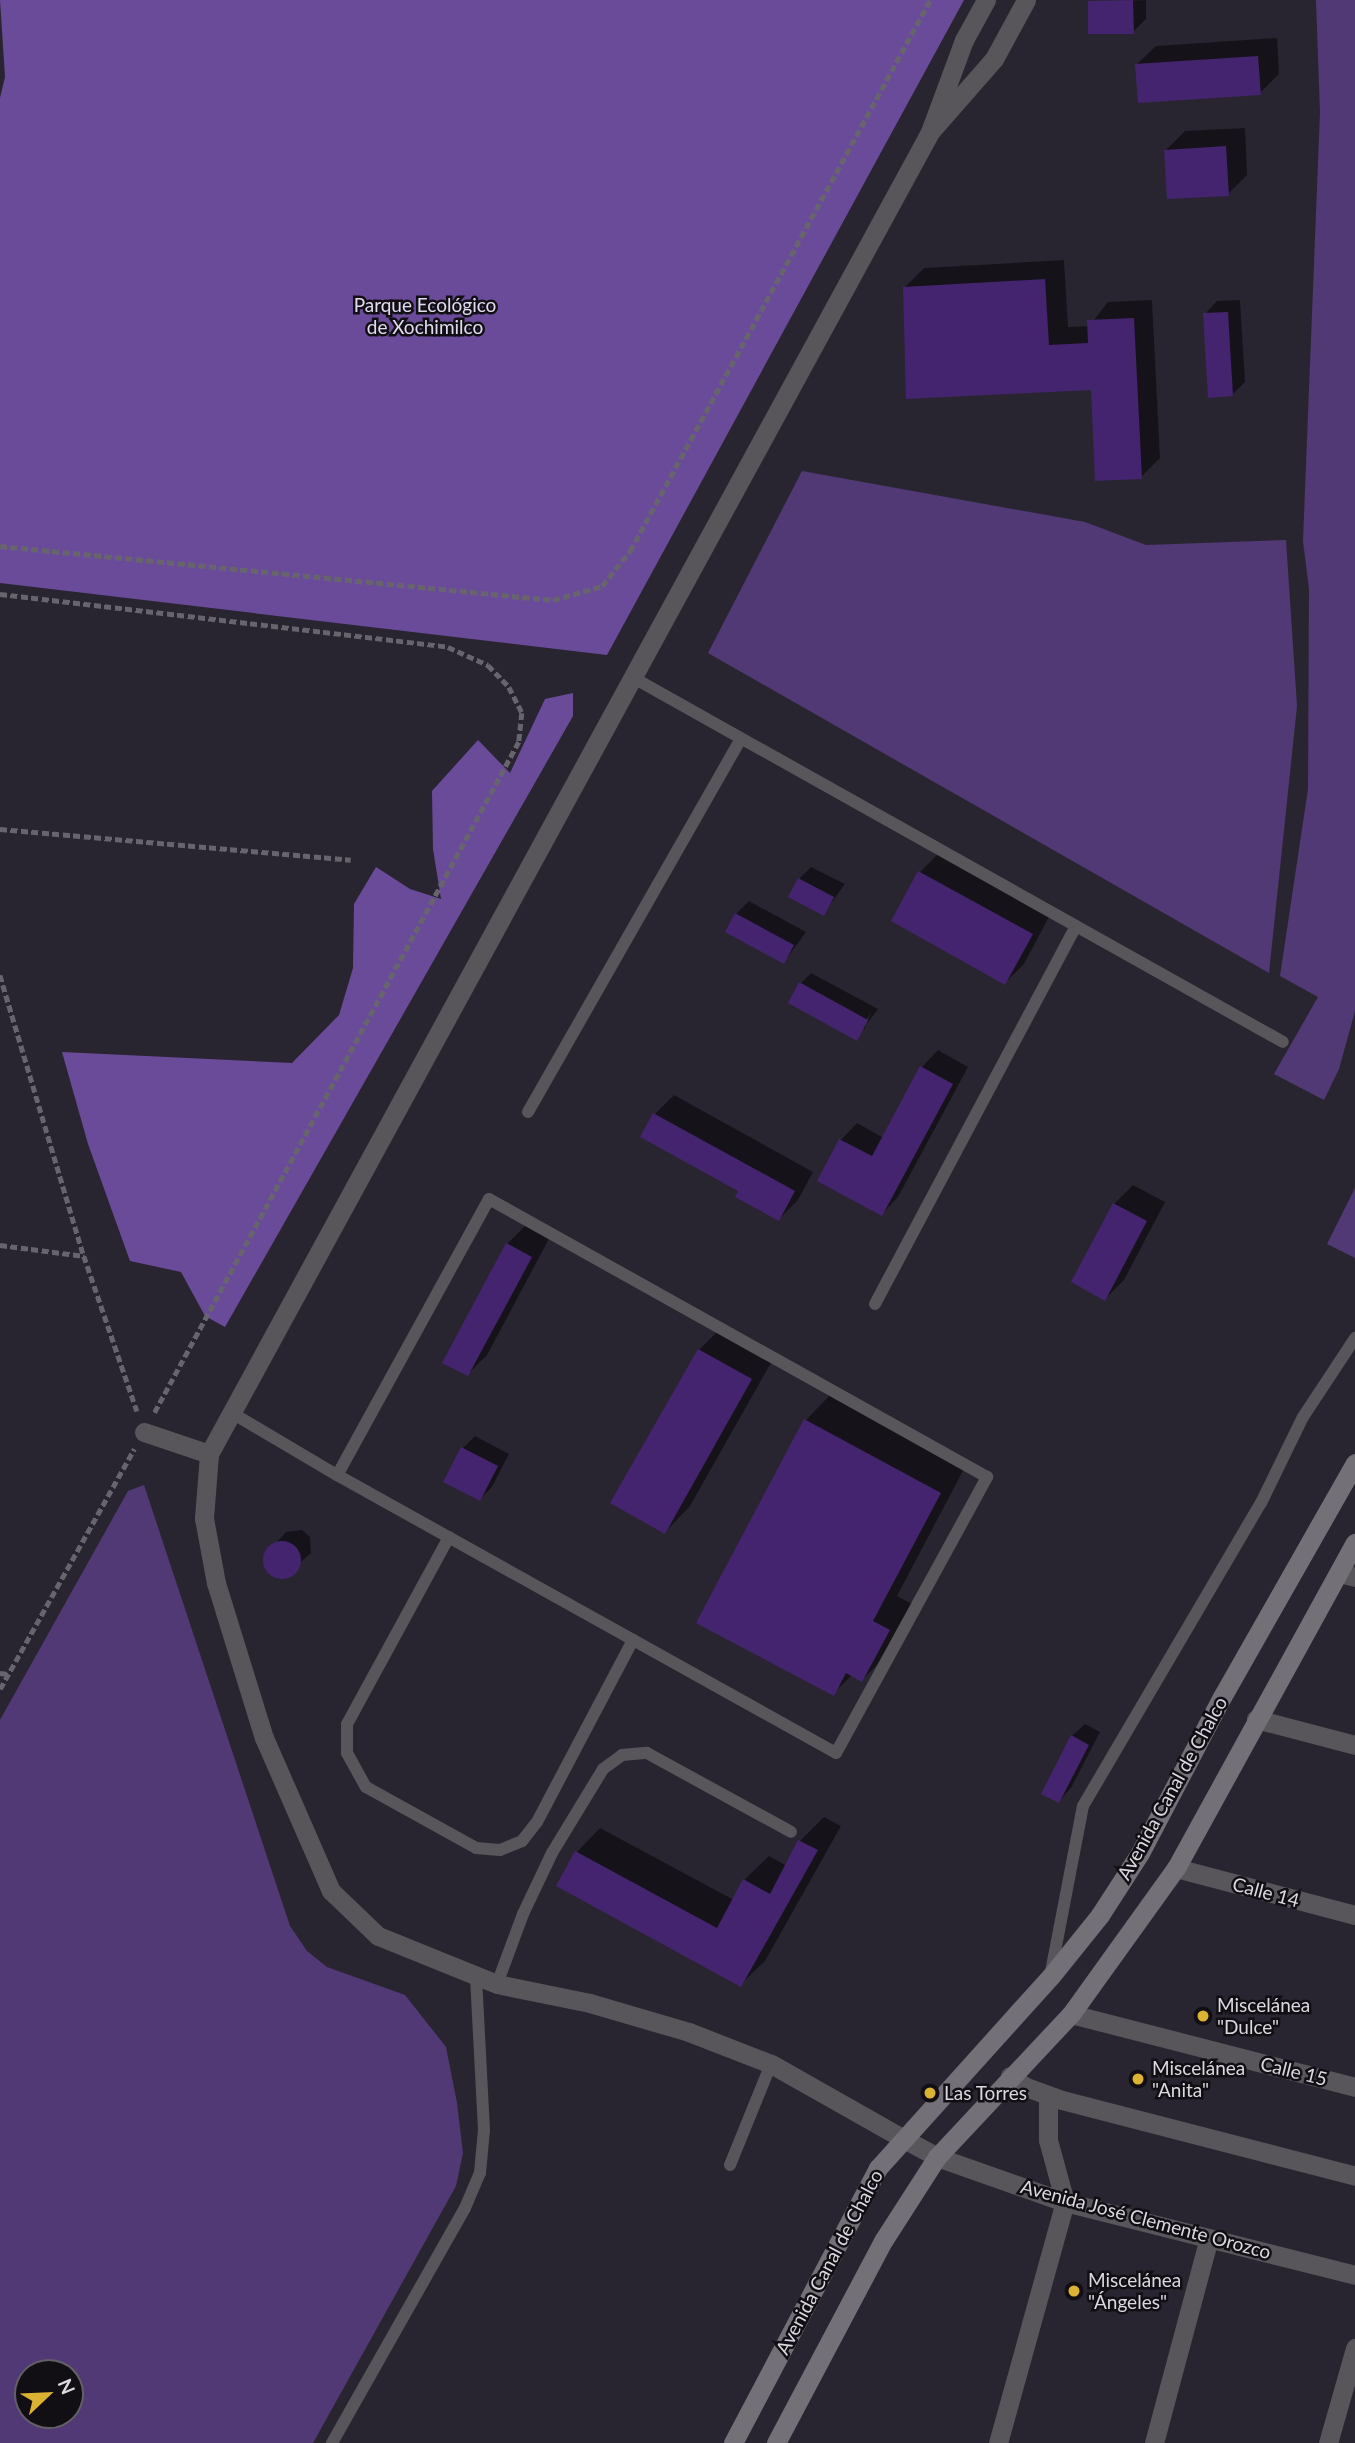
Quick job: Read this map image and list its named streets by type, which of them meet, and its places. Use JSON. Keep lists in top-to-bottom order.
{
  "streets": {
    "main road": ["Avenida Canal de Chalco"],
    "street": ["Calle 14", "Calle 15", "Avenida José Clemente Orozco"]
  },
  "crossings": [
    ["Avenida Canal de Chalco", "Calle 14"],
    ["Avenida Canal de Chalco", "Calle 15"],
    ["Avenida Canal de Chalco", "Avenida José Clemente Orozco"]
  ],
  "parks": ["Parque Ecológico de Xochimilco"],
  "places": [
    "Miscelánea \"Dulce\"",
    "Miscelánea \"Anita\"",
    "Las Torres",
    "Miscelánea \"Ángeles\""
  ],
  "north": "top right"
}
